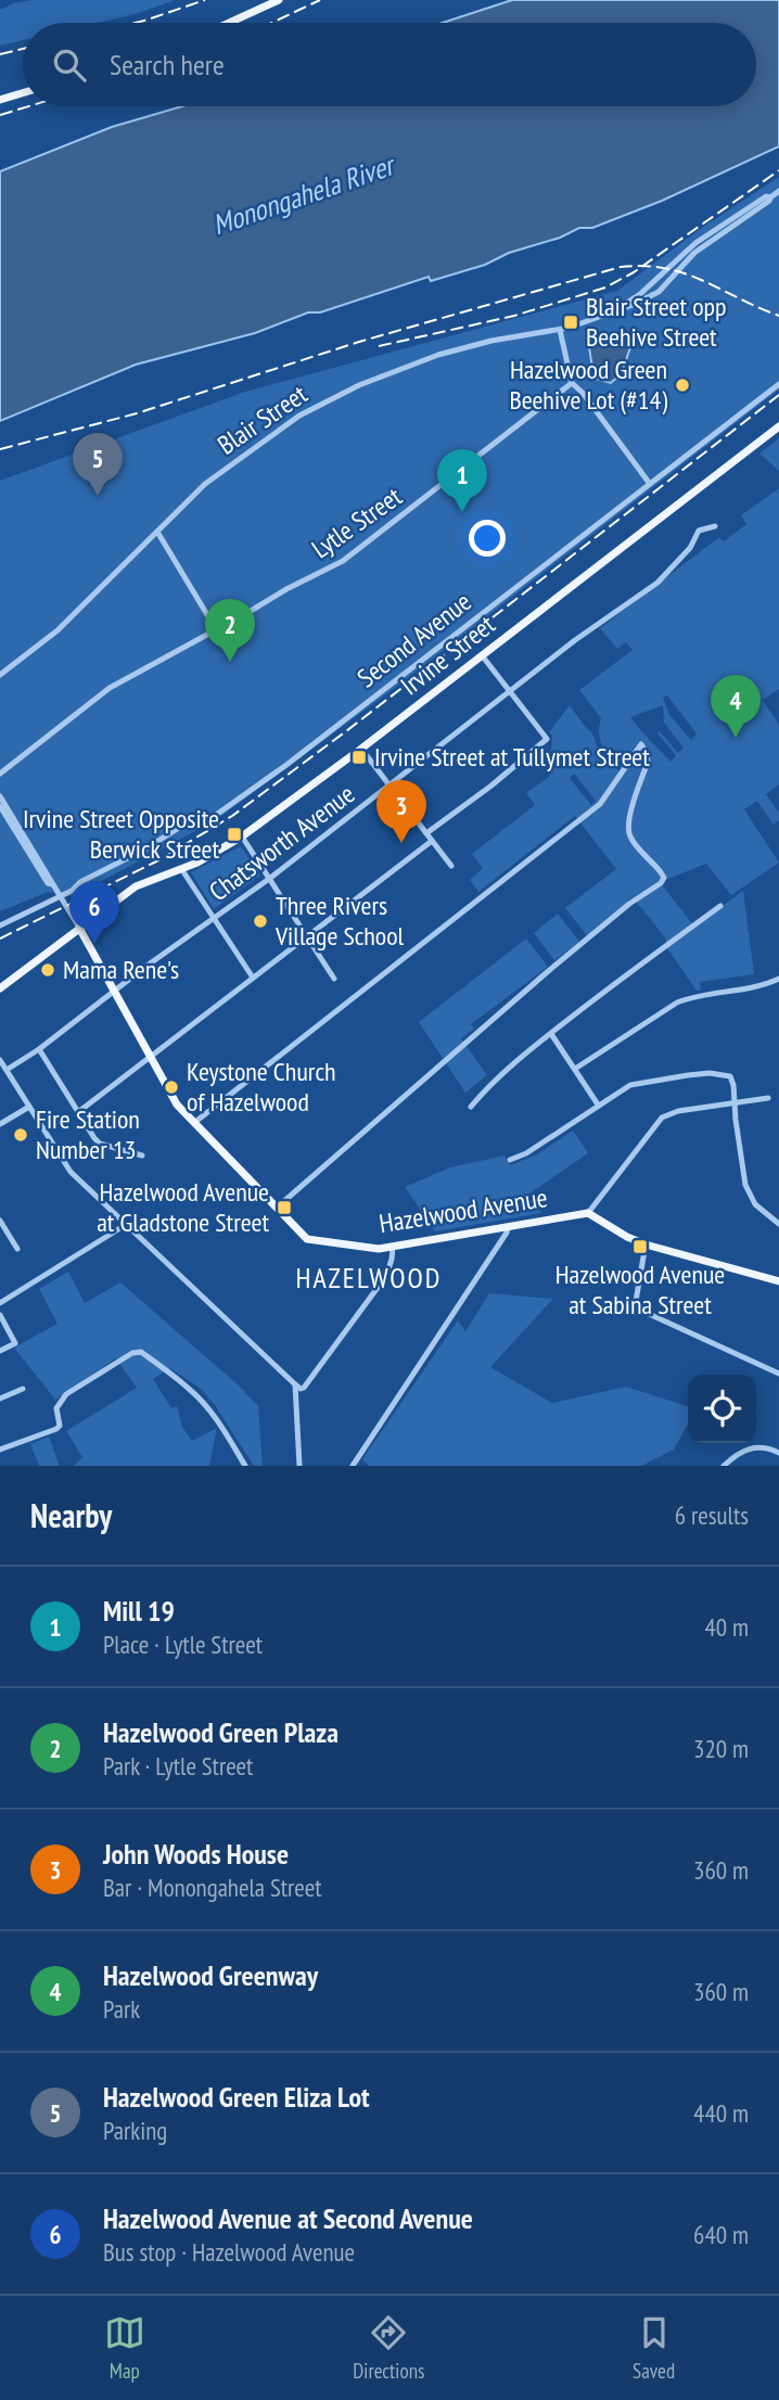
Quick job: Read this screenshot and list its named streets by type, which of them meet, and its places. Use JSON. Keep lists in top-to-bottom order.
{
  "streets": {
    "main road": ["Irvine Street", "Hazelwood Avenue"],
    "street": [
      "Blair Street",
      "Lytle Street",
      "Second Avenue",
      "Chatsworth Avenue"
    ]
  },
  "crossings": [
    ["Second Avenue", "Hazelwood Avenue"],
    ["Irvine Street", "Hazelwood Avenue"],
    ["Chatsworth Avenue", "Hazelwood Avenue"]
  ],
  "districts": ["HAZELWOOD"],
  "water": ["Monongahela River"],
  "places": {
    "transit": [
      "Blair Street opp Beehive Street",
      "Irvine Street at Tullymet Street",
      "Irvine Street Opposite Berwick Street",
      "Hazelwood Avenue at Gladstone Street",
      "Hazelwood Avenue at Sabina Street"
    ],
    "other": [
      "Hazelwood Green Beehive Lot (#14)",
      "Three Rivers Village School",
      "Mama Rene's",
      "Keystone Church of Hazelwood",
      "Fire Station Number 13"
    ]
  },
  "page": {
    "search": "Search here",
    "pins": [
      "5",
      "1",
      "2",
      "4",
      "3",
      "6"
    ],
    "heading": ["Nearby", "6 results"],
    "list": [
      {
        "mark": "1",
        "name": "Mill 19",
        "note": "Place · Lytle Street",
        "value": "40 m"
      },
      {
        "mark": "2",
        "name": "Hazelwood Green Plaza",
        "note": "Park · Lytle Street",
        "value": "320 m"
      },
      {
        "mark": "3",
        "name": "John Woods House",
        "note": "Bar · Monongahela Street",
        "value": "360 m"
      },
      {
        "mark": "4",
        "name": "Hazelwood Greenway",
        "note": "Park",
        "value": "360 m"
      },
      {
        "mark": "5",
        "name": "Hazelwood Green Eliza Lot",
        "note": "Parking",
        "value": "440 m"
      },
      {
        "mark": "6",
        "name": "Hazelwood Avenue at Second Avenue",
        "note": "Bus stop · Hazelwood Avenue",
        "value": "640 m"
      }
    ],
    "nav": ["Map", "Directions", "Saved"]
  }
}
